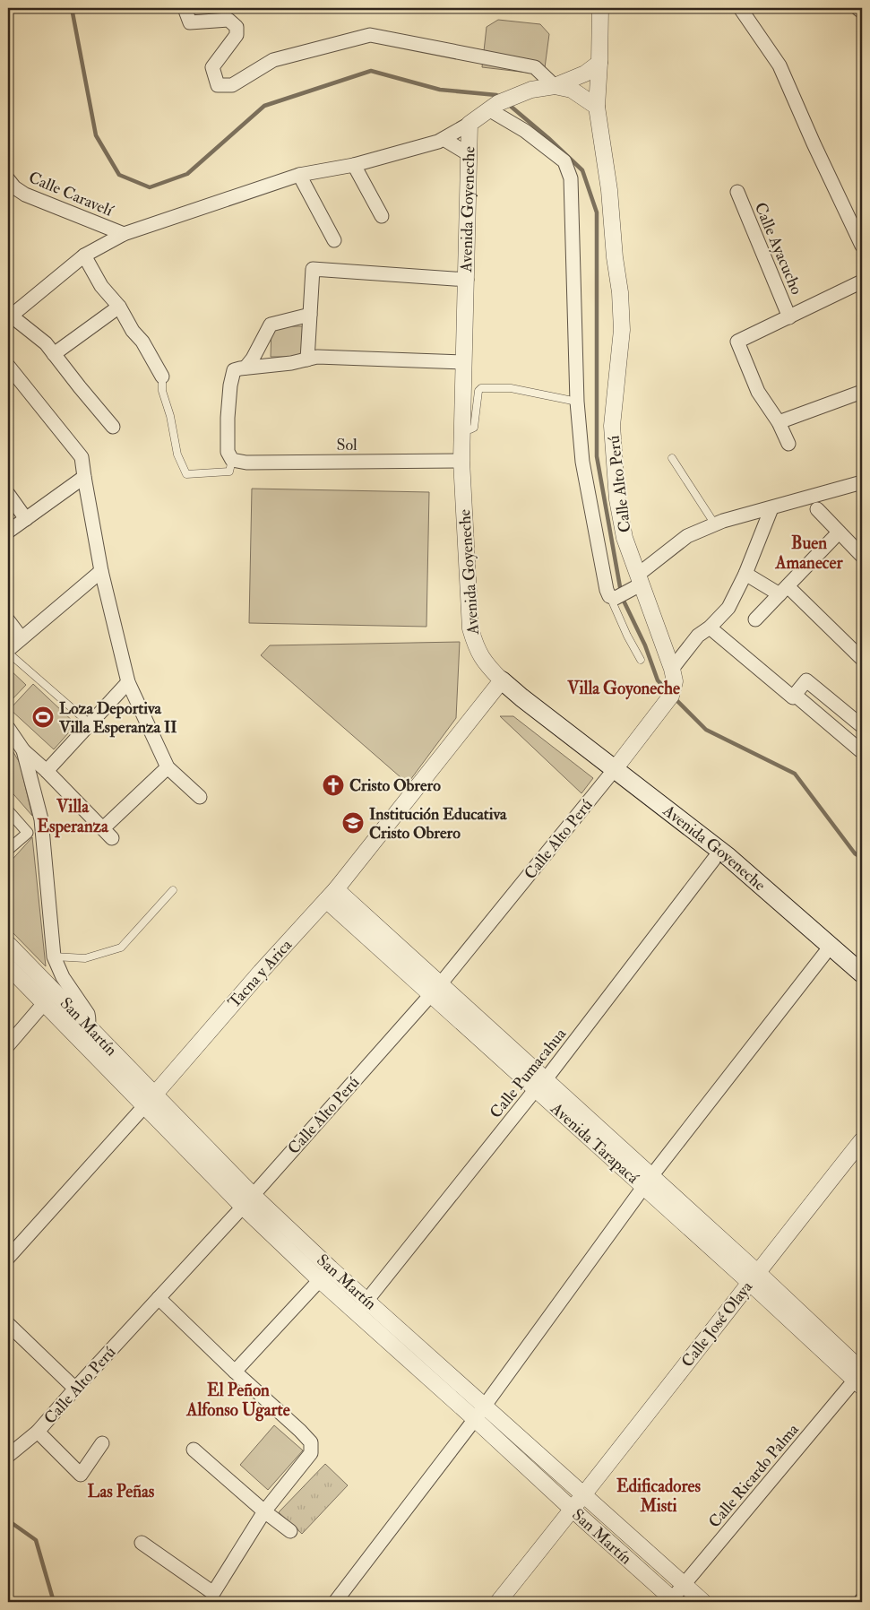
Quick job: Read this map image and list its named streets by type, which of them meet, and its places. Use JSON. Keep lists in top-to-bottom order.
{
  "streets": {
    "main road": ["Avenida Goyeneche"],
    "street": [
      "Calle Caravelí",
      "Calle Ayacucho",
      "Sol",
      "Calle Alto Perú",
      "Tacna y Arica",
      "San Martín",
      "Calle Pumacahua",
      "Avenida Tarapacá",
      "Calle José Olaya",
      "Calle Ricardo Palma"
    ]
  },
  "crossings": [
    ["Avenida Goyeneche", "Sol"],
    ["Avenida Goyeneche", "Calle Alto Perú"],
    ["Avenida Goyeneche", "Tacna y Arica"],
    ["Avenida Goyeneche", "Calle Pumacahua"],
    ["Calle Alto Perú", "San Martín"],
    ["Calle Alto Perú", "Avenida Tarapacá"],
    ["Tacna y Arica", "San Martín"],
    ["Tacna y Arica", "Avenida Tarapacá"],
    ["San Martín", "Calle Pumacahua"],
    ["San Martín", "Calle José Olaya"],
    ["San Martín", "Calle Ricardo Palma"],
    ["Calle Pumacahua", "Avenida Tarapacá"],
    ["Avenida Tarapacá", "Calle José Olaya"],
    ["Avenida Tarapacá", "Calle Ricardo Palma"]
  ],
  "districts": [
    "Buen Amanecer",
    "Villa Goyoneche",
    "Villa Esperanza",
    "El Peñon Alfonso Ugarte",
    "Edificadores Misti",
    "Las Peñas"
  ],
  "places": {
    "sports": ["Loza Deportiva Villa Esperanza II"],
    "church": ["Cristo Obrero"],
    "school or university": ["Institución Educativa Cristo Obrero"]
  }
}
